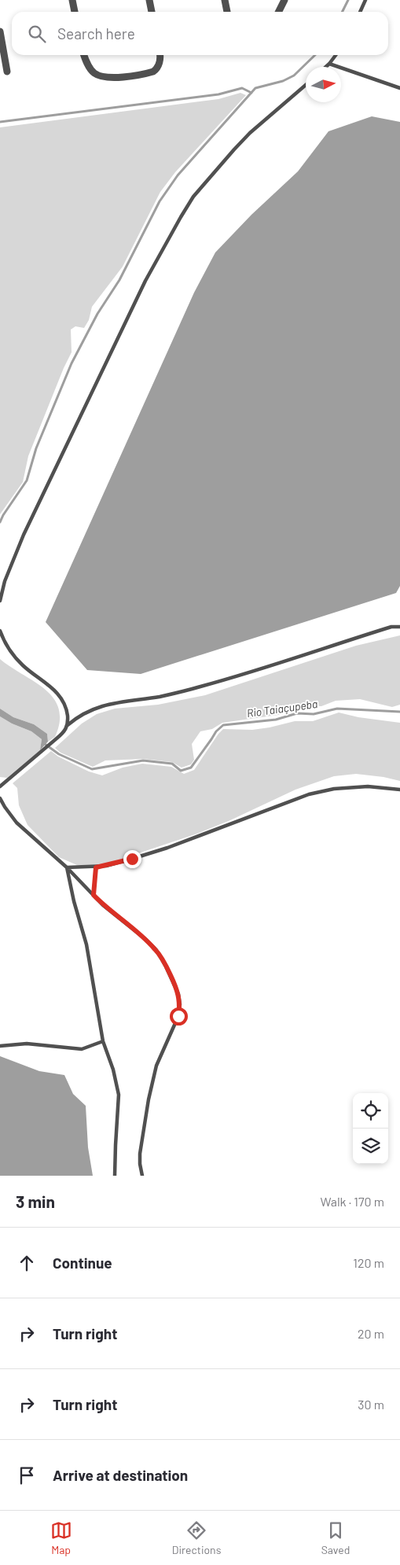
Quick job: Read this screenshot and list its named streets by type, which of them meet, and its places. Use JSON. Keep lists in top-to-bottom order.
{
  "water": ["Rio Taiaçupeba"],
  "north": "right",
  "page": {
    "search": "Search here",
    "heading": ["3 min", "Walk · 170 m"],
    "list": [
      ["Continue", "120 m"],
      ["Turn right", "20 m"],
      ["Turn right", "30 m"],
      "Arrive at destination"
    ],
    "nav": ["Map", "Directions", "Saved"]
  }
}
